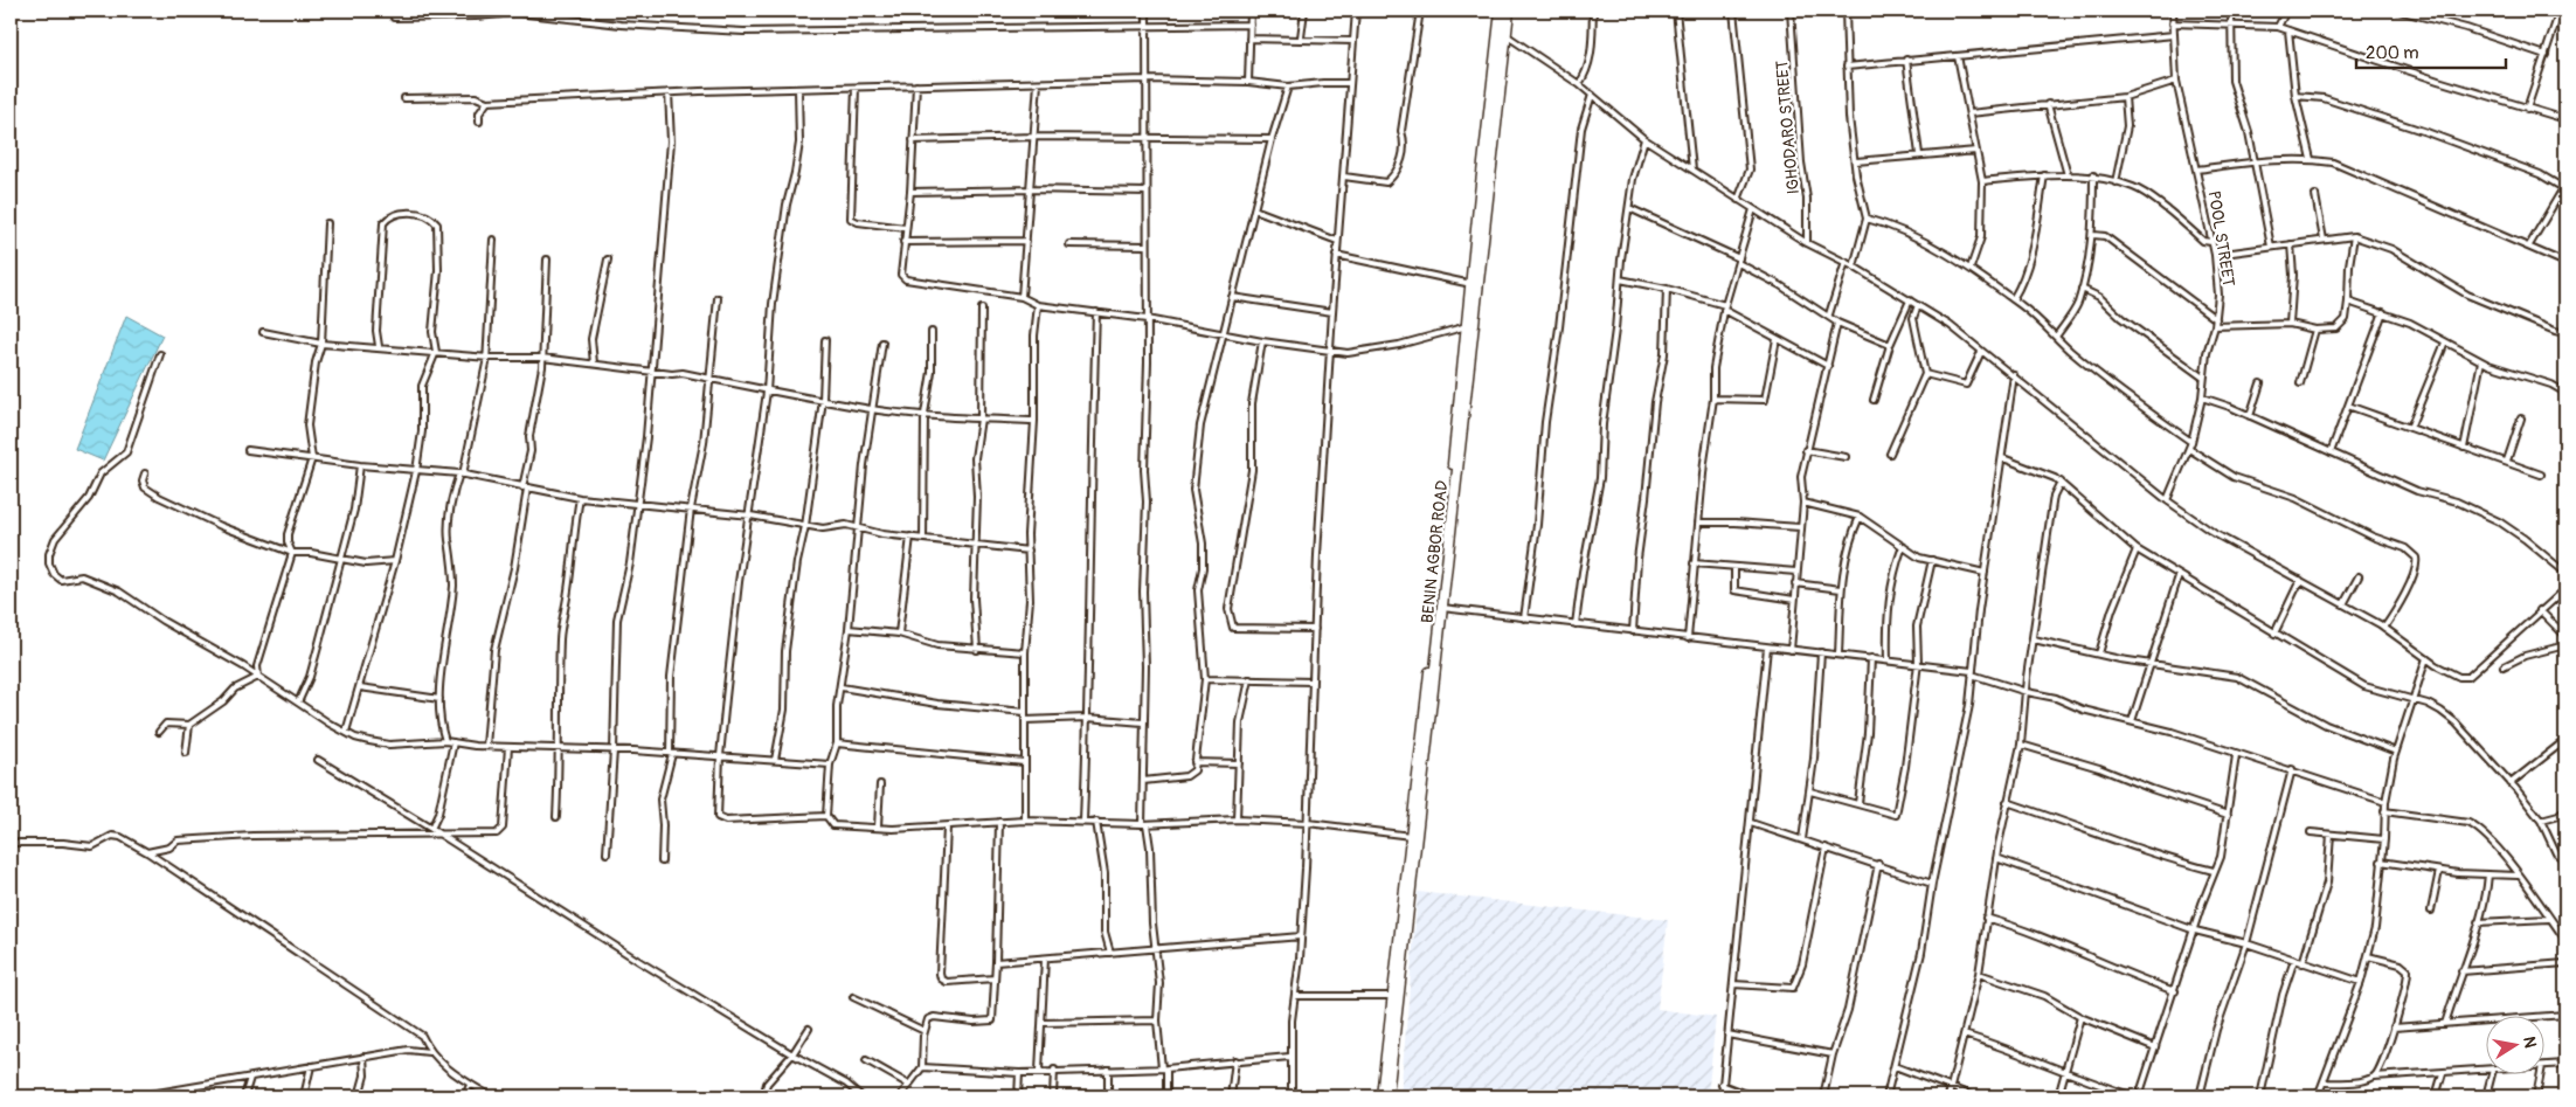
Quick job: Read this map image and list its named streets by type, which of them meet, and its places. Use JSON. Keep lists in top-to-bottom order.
{
  "streets": {
    "highway": ["BENIN AGBOR ROAD"],
    "street": ["IGHODARO STREET", "POOL STREET"]
  },
  "scale_bar": "200 m",
  "north": "right"
}
